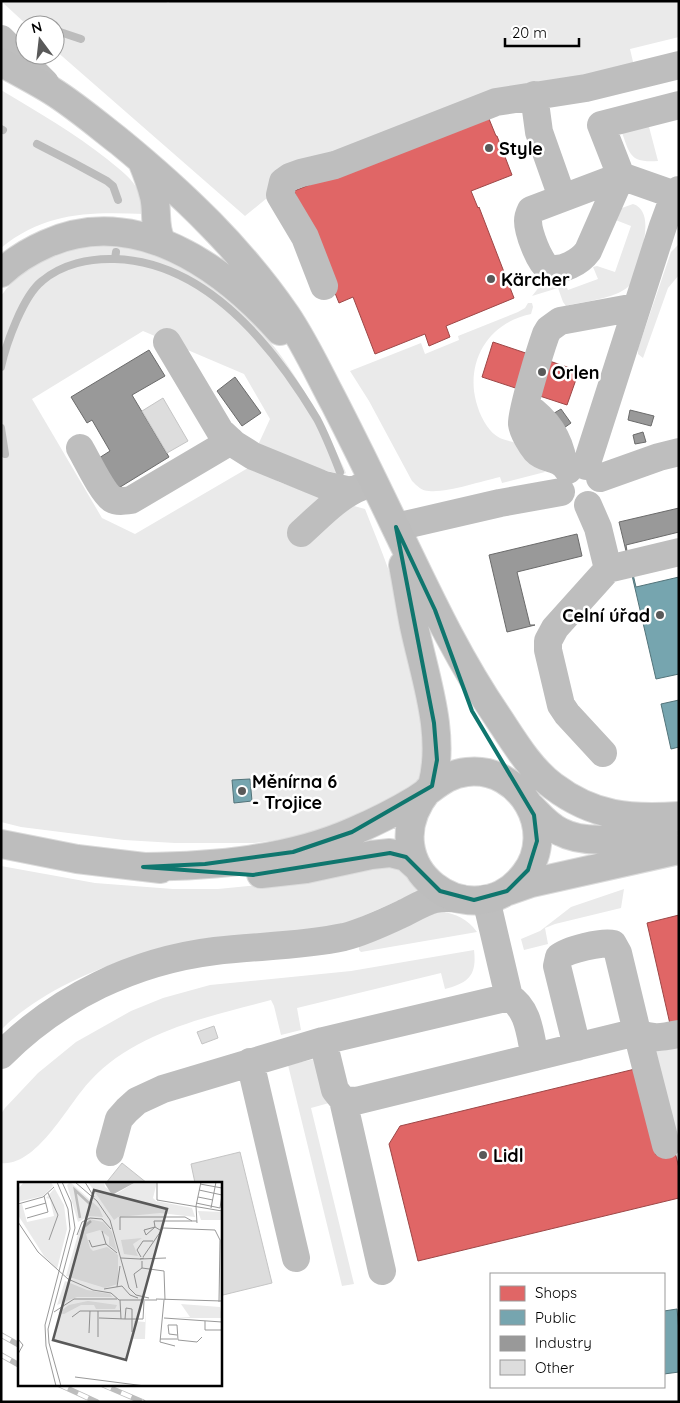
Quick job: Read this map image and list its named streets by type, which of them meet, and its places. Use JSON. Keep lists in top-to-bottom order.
{
  "places": [
    "Style",
    "Kärcher",
    "Orlen",
    "Celní úřad",
    "Měnírna 6 - Trojice",
    "Lidl"
  ],
  "legend": [
    "Shops",
    "Public",
    "Industry",
    "Other"
  ],
  "scale_bar": "20 m",
  "north": "top"
}
